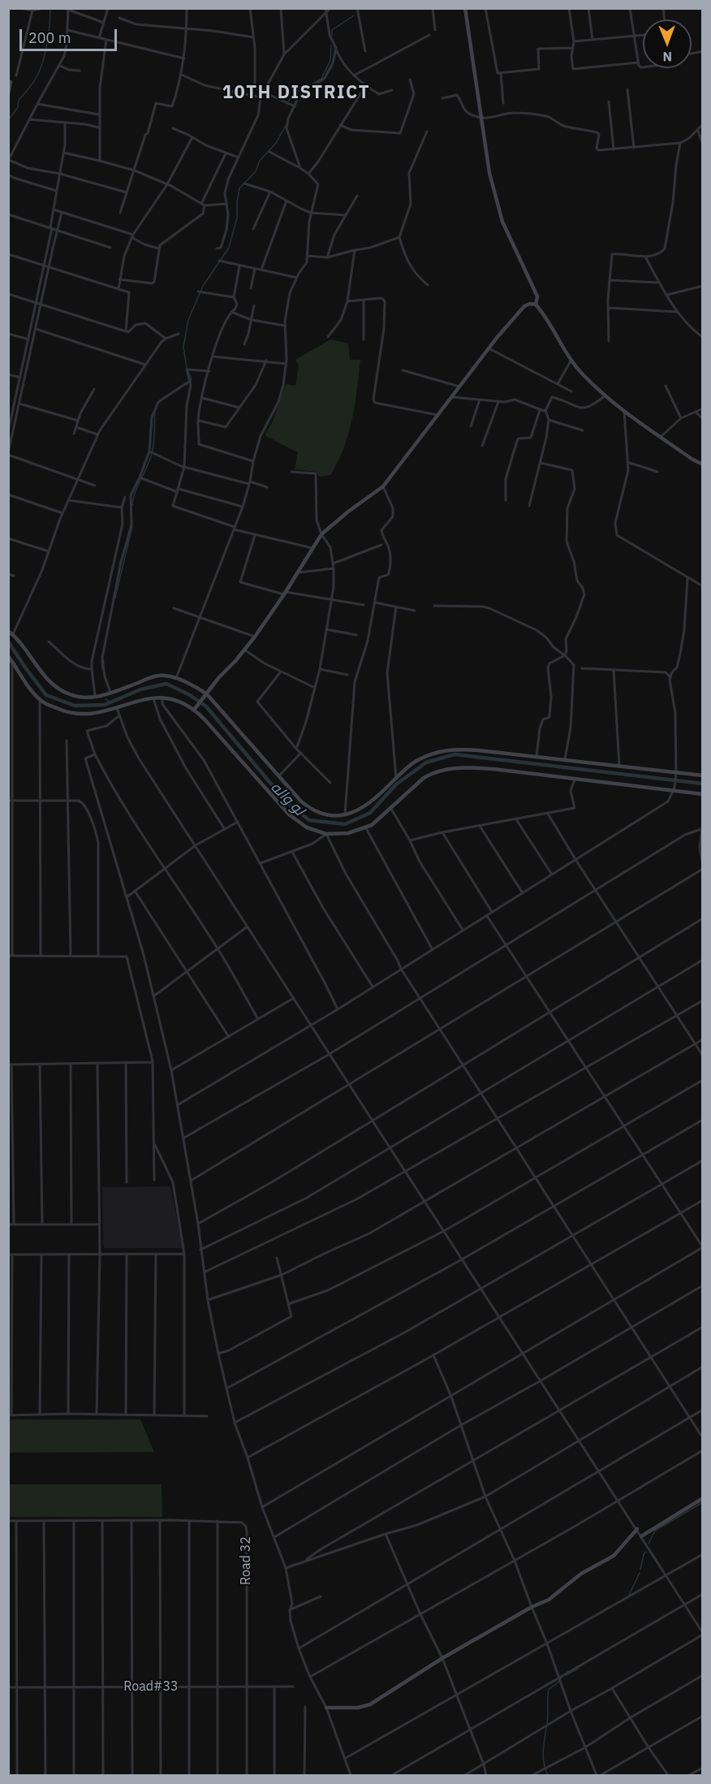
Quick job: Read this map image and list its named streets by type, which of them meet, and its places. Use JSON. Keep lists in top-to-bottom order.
{
  "streets": {
    "street": ["Road 32", "Road#33"]
  },
  "crossings": [
    ["Road 32", "Road#33"]
  ],
  "districts": ["10TH DISTRICT"],
  "water": ["لو واله"],
  "scale_bar": "200 m",
  "north": "bottom"
}
